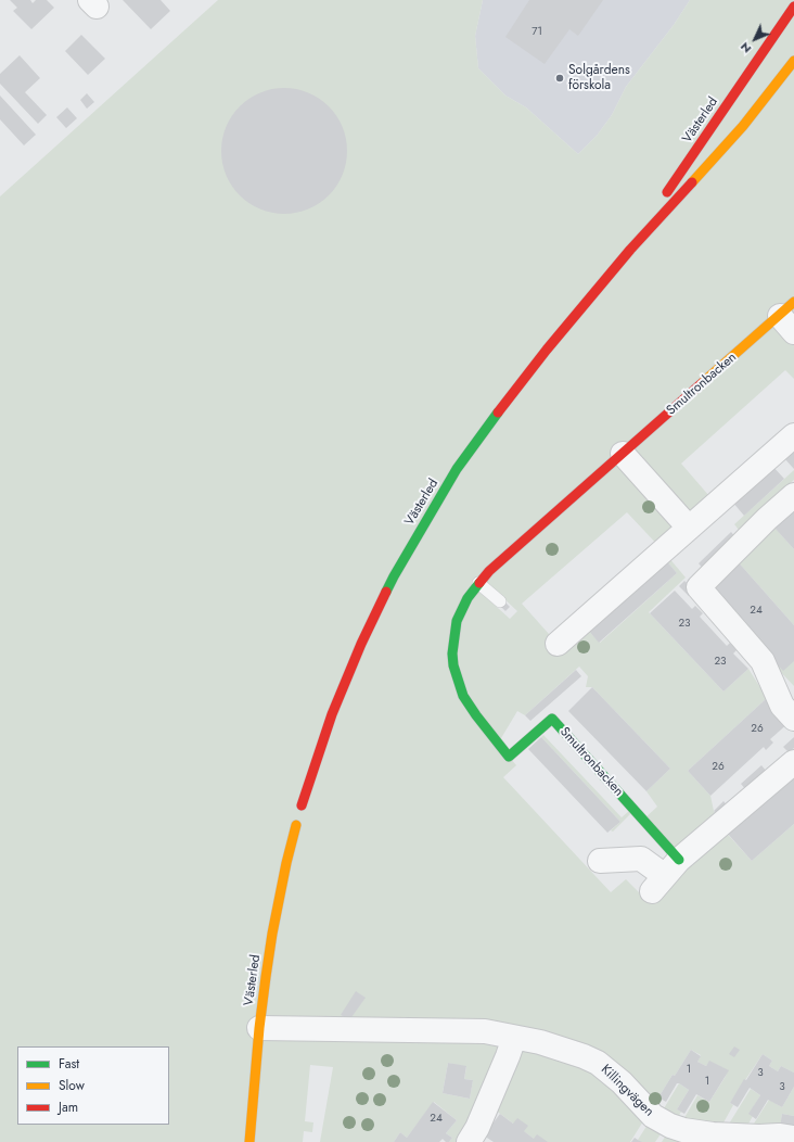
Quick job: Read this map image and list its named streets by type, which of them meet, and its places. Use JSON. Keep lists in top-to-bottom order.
{
  "streets": {
    "street": ["Västerled", "Smultronbacken", "Killingvägen"]
  },
  "crossings": [
    ["Västerled", "Killingvägen"]
  ],
  "places": ["Solgårdens förskola"],
  "house_numbers": [
    "71",
    "24",
    "23",
    "23",
    "26",
    "26",
    "1",
    "3",
    "1",
    "3",
    "24"
  ],
  "legend": ["Fast", "Slow", "Jam"],
  "north": "bottom left"
}
